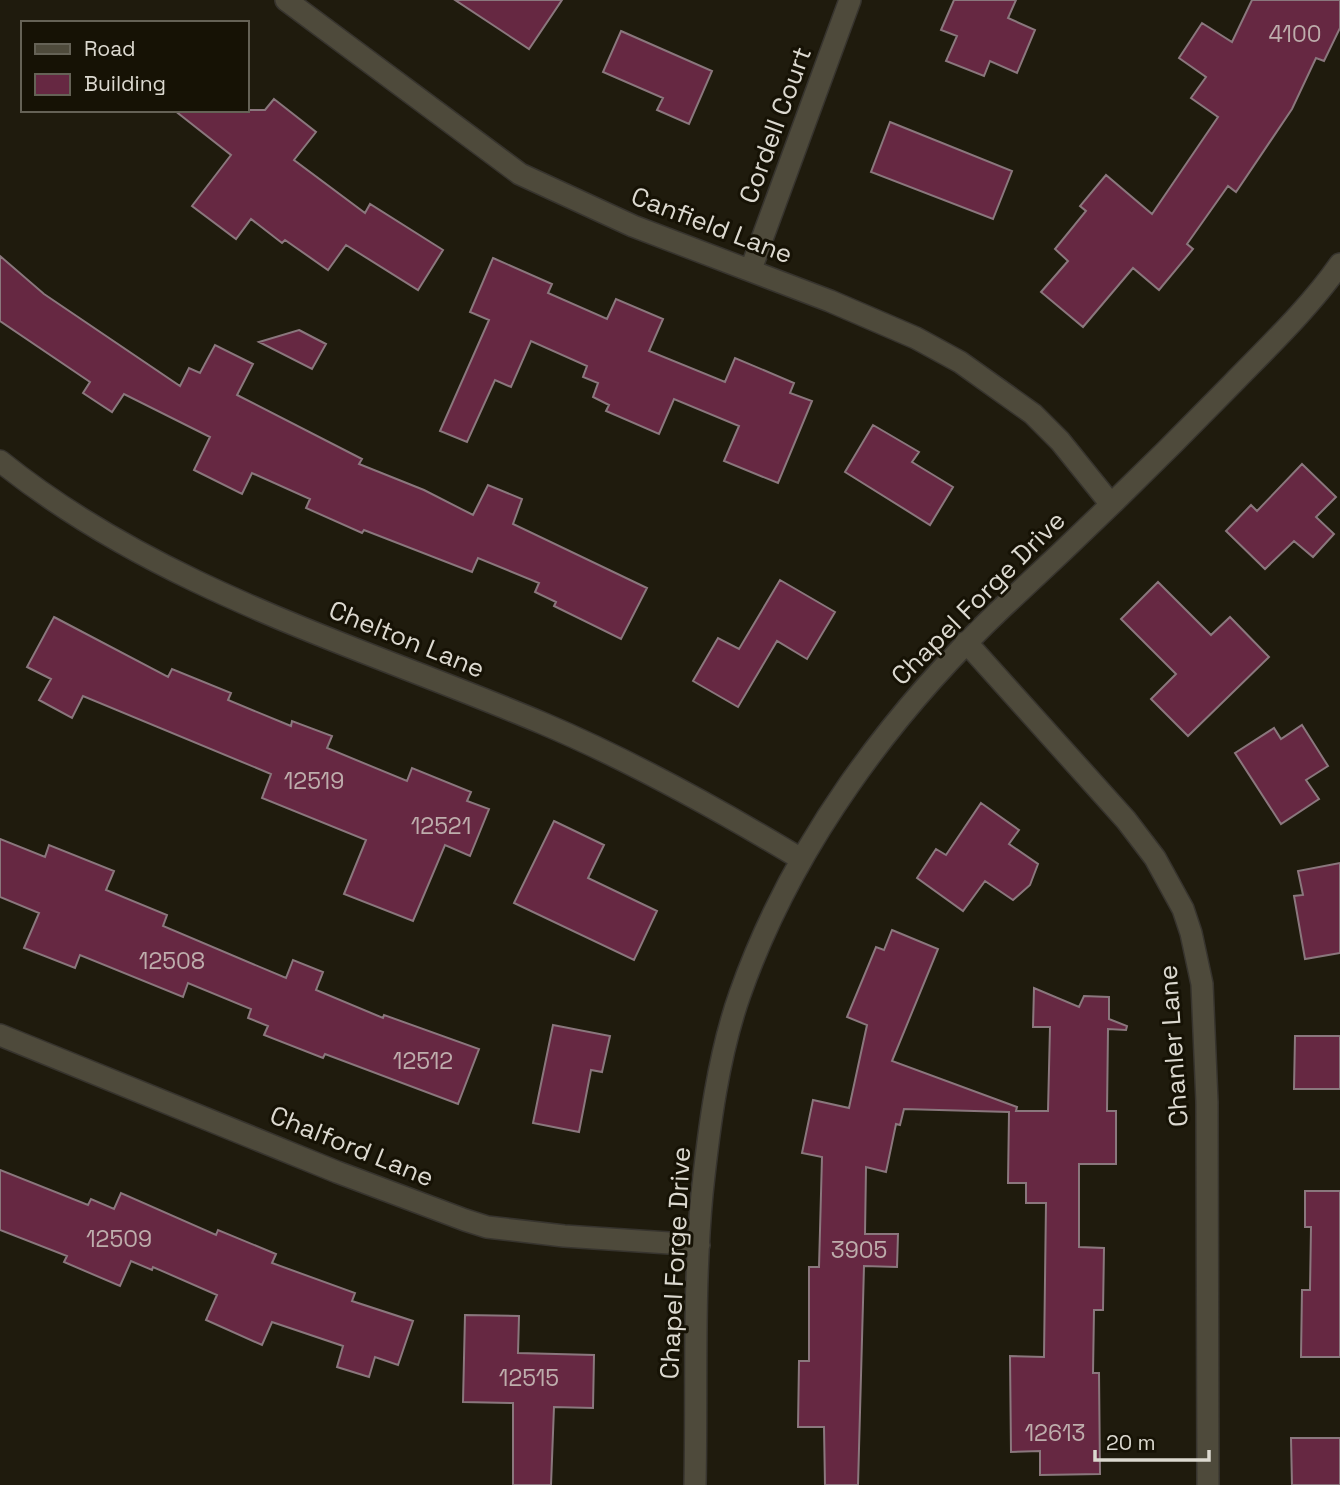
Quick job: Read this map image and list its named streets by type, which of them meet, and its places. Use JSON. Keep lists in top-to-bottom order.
{
  "streets": {
    "street": [
      "Cordell Court",
      "Canfield Lane",
      "Chapel Forge Drive",
      "Chelton Lane",
      "Chanler Lane",
      "Chalford Lane"
    ]
  },
  "crossings": [
    ["Cordell Court", "Canfield Lane"],
    ["Canfield Lane", "Chapel Forge Drive"],
    ["Chapel Forge Drive", "Chelton Lane"],
    ["Chapel Forge Drive", "Chanler Lane"],
    ["Chapel Forge Drive", "Chalford Lane"]
  ],
  "house_numbers": [
    "4100",
    "12519",
    "12521",
    "12508",
    "12512",
    "12509",
    "3905",
    "12515",
    "12613"
  ],
  "legend": ["Road", "Building"],
  "scale_bar": "20 m"
}
